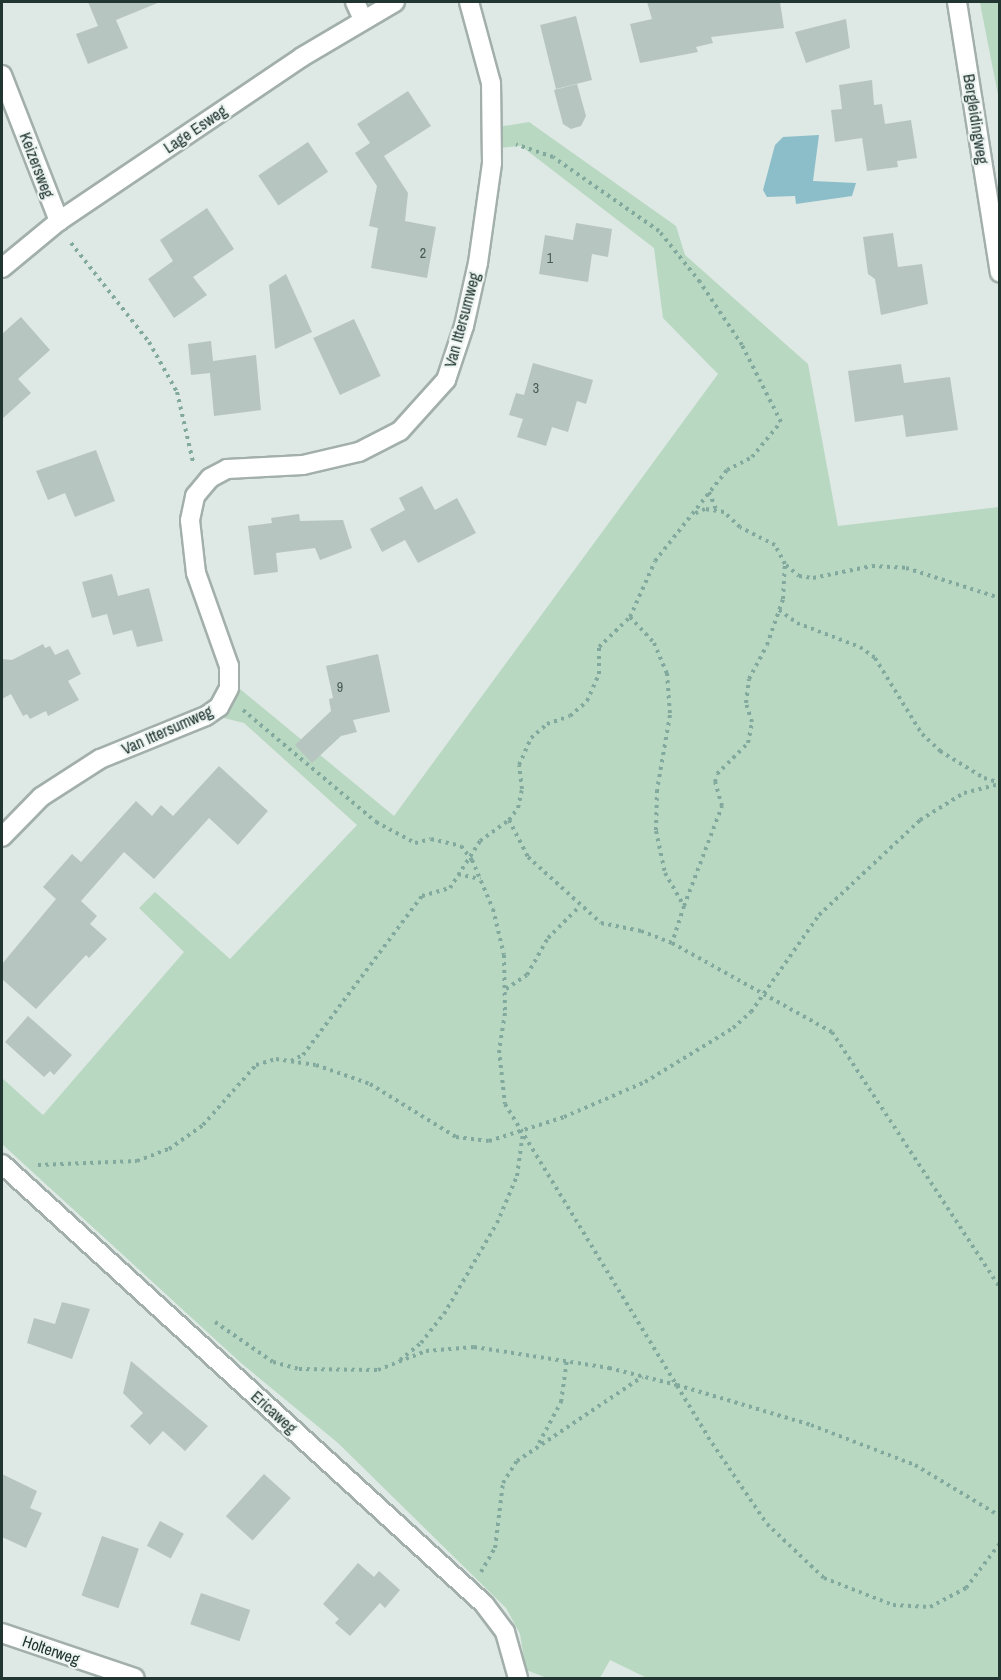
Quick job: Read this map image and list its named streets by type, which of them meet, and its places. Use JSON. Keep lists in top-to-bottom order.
{
  "streets": {
    "street": [
      "Bergleidingweg",
      "Lage Esweg",
      "Keizersweg",
      "Van Ittersumweg",
      "Ericaweg",
      "Holterweg"
    ]
  },
  "crossings": [
    ["Lage Esweg", "Keizersweg"]
  ],
  "house_numbers": [
    "2",
    "1",
    "3",
    "9"
  ]
}
